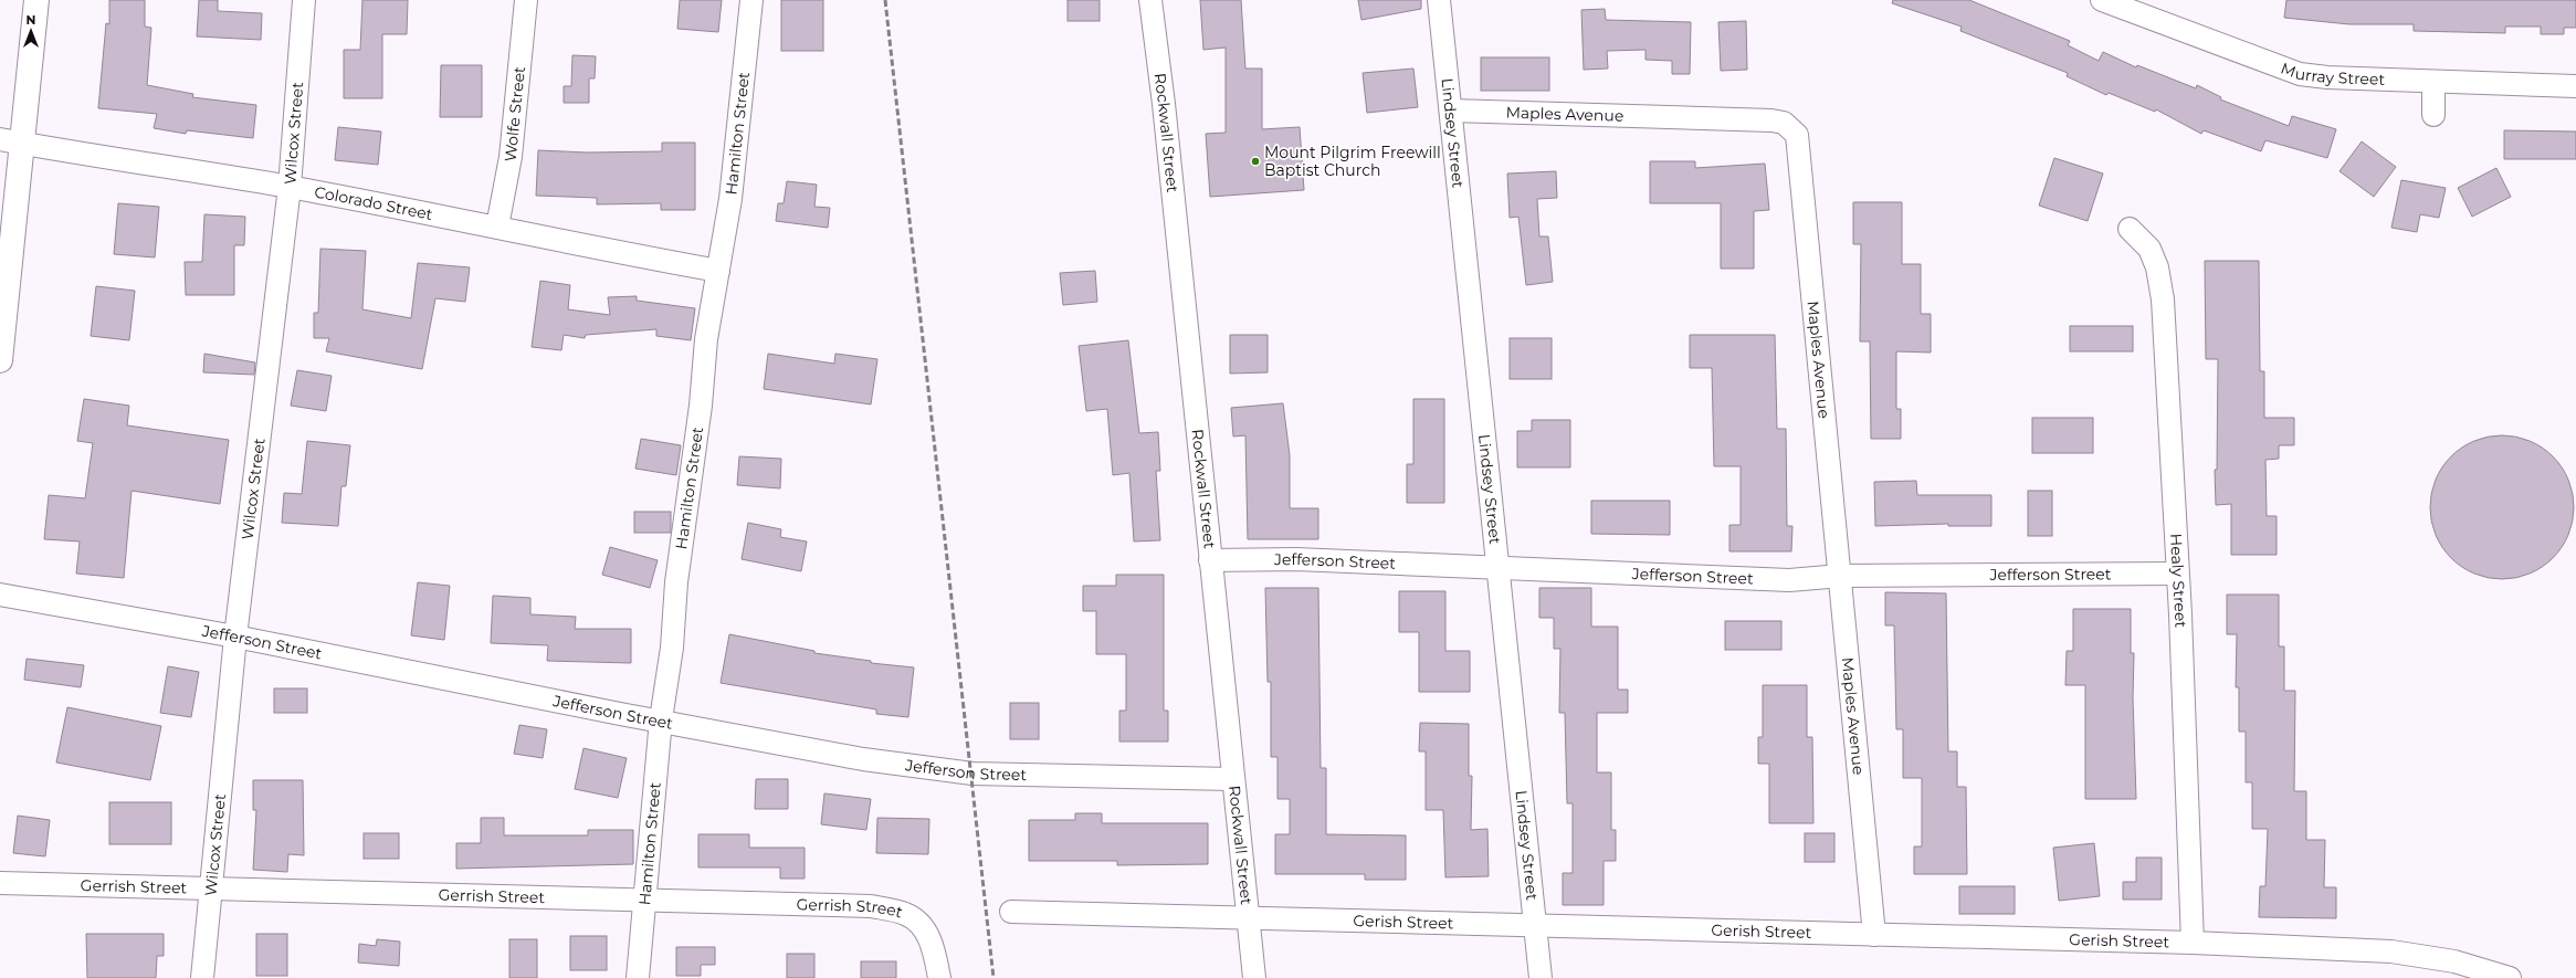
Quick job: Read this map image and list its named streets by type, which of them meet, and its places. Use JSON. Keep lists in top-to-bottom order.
{
  "streets": {
    "street": [
      "Murray Street",
      "Wolfe Street",
      "Maples Avenue",
      "Rockwall Street",
      "Lindsey Street",
      "Wilcox Street",
      "Hamilton Street",
      "Colorado Street",
      "Jefferson Street",
      "Healy Street",
      "Gerrish Street",
      "Gerish Street"
    ]
  },
  "crossings": [
    ["Wolfe Street", "Colorado Street"],
    ["Maples Avenue", "Lindsey Street"],
    ["Maples Avenue", "Jefferson Street"],
    ["Maples Avenue", "Gerish Street"],
    ["Rockwall Street", "Jefferson Street"],
    ["Rockwall Street", "Gerish Street"],
    ["Lindsey Street", "Jefferson Street"],
    ["Lindsey Street", "Gerish Street"],
    ["Wilcox Street", "Colorado Street"],
    ["Wilcox Street", "Jefferson Street"],
    ["Wilcox Street", "Gerrish Street"],
    ["Hamilton Street", "Colorado Street"],
    ["Hamilton Street", "Jefferson Street"],
    ["Hamilton Street", "Gerrish Street"],
    ["Jefferson Street", "Healy Street"],
    ["Healy Street", "Gerish Street"]
  ],
  "places": ["Mount Pilgrim Freewill Baptist Church"],
  "north": "top"
}
